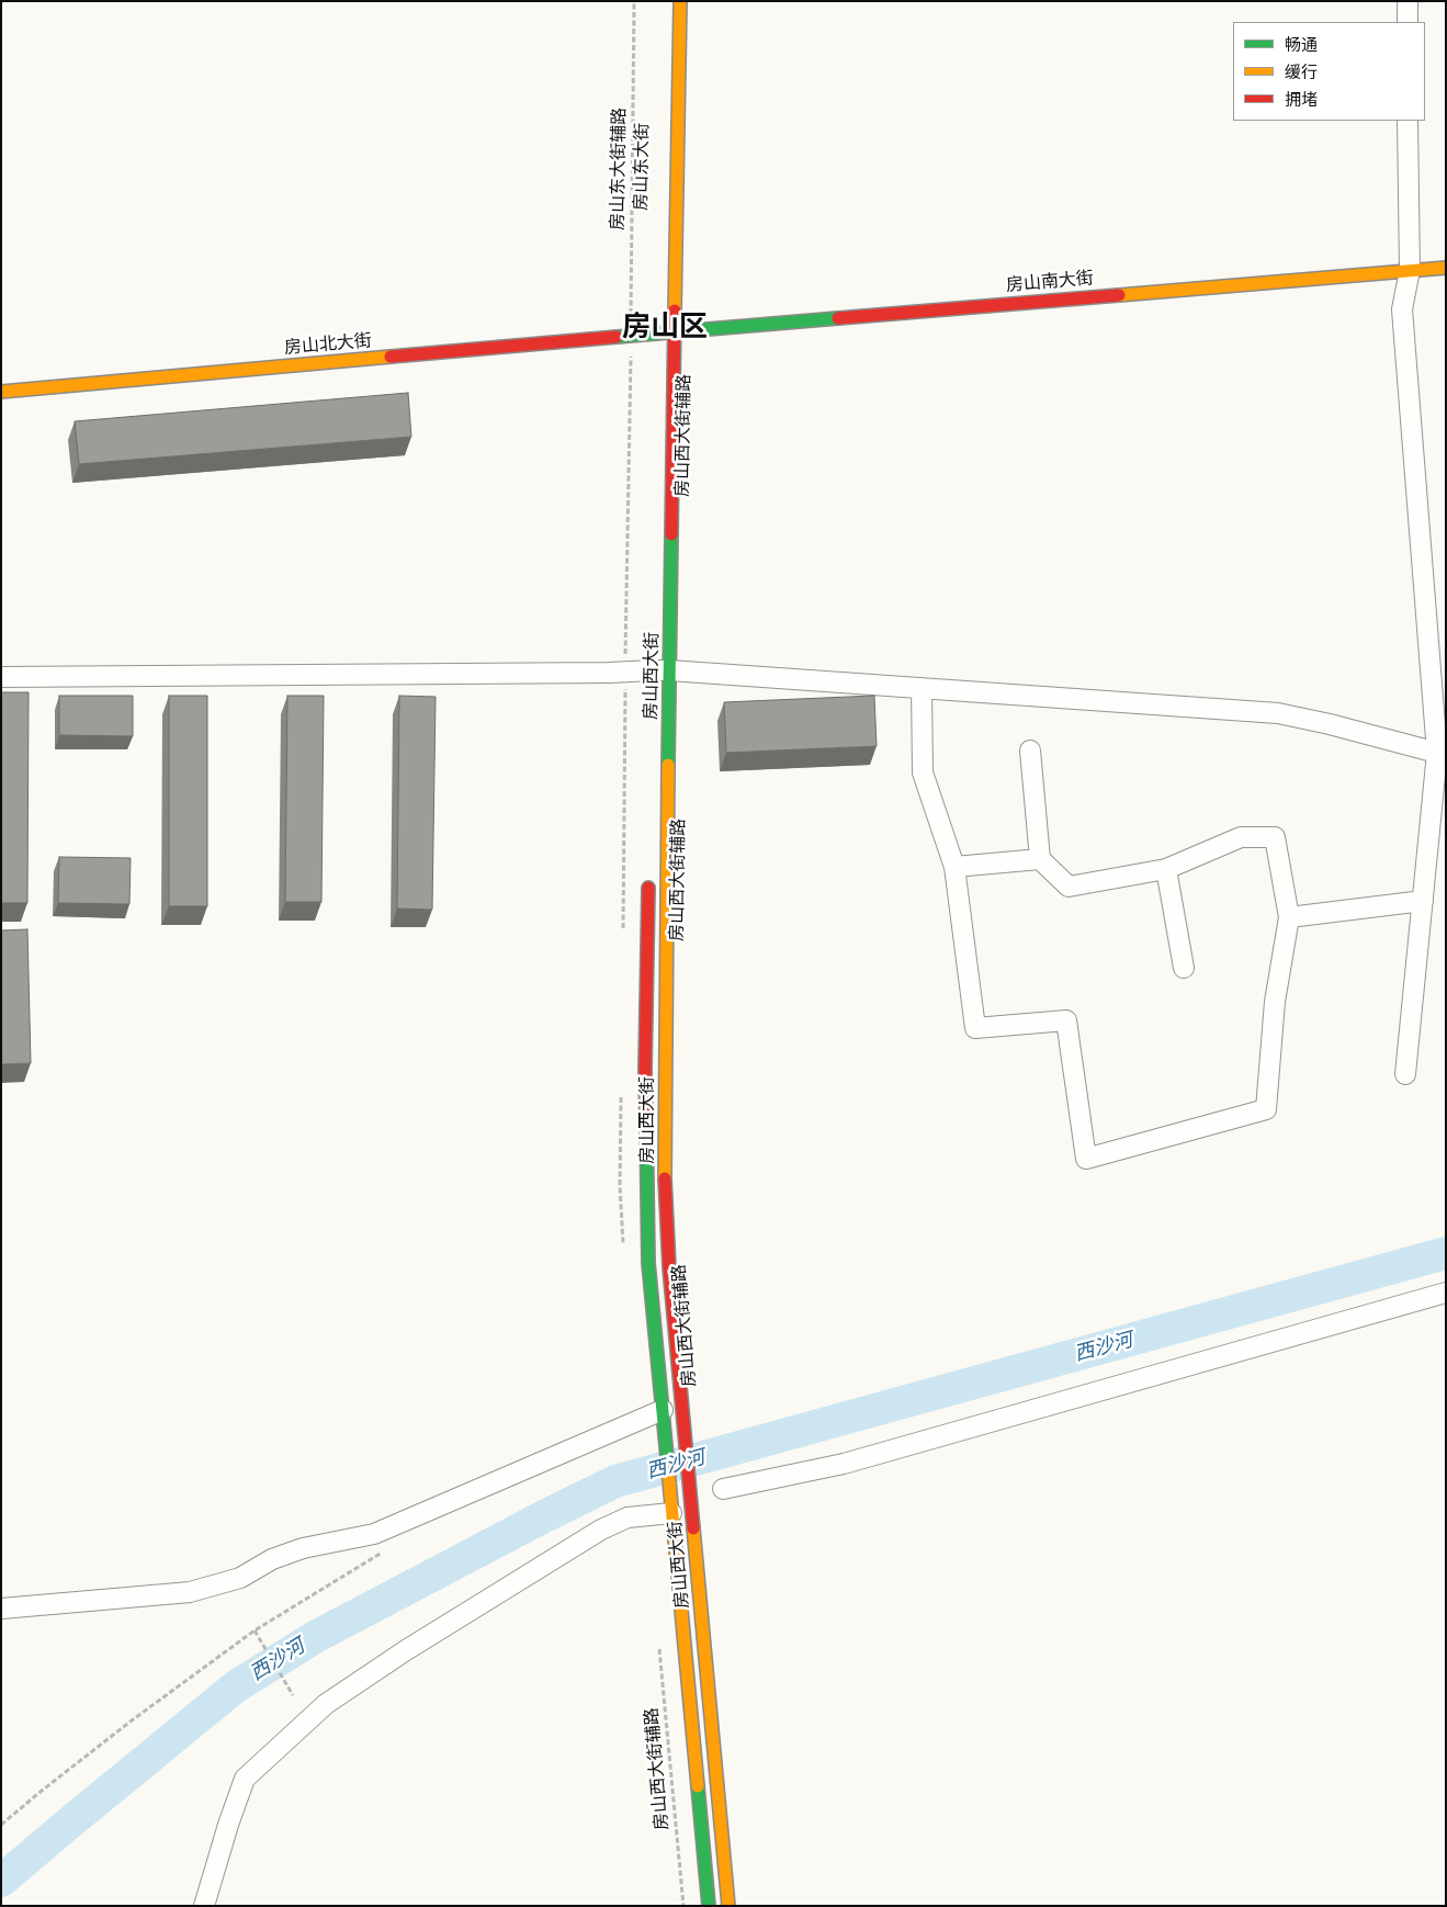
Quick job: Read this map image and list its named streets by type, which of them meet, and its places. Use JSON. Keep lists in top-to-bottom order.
{
  "streets": {
    "main road": [
      "房山东大街",
      "房山南大街",
      "房山北大街",
      "房山西大街"
    ],
    "path": ["房山东大街辅路", "房山西大街辅路"]
  },
  "crossings": [
    ["房山东大街", "房山南大街"],
    ["房山东大街", "房山西大街"],
    ["房山东大街辅路", "房山北大街"],
    ["房山南大街", "房山北大街"],
    ["房山南大街", "房山西大街"]
  ],
  "districts": ["房山区"],
  "water": ["西沙河"],
  "legend": ["畅通", "缓行", "拥堵"]
}
